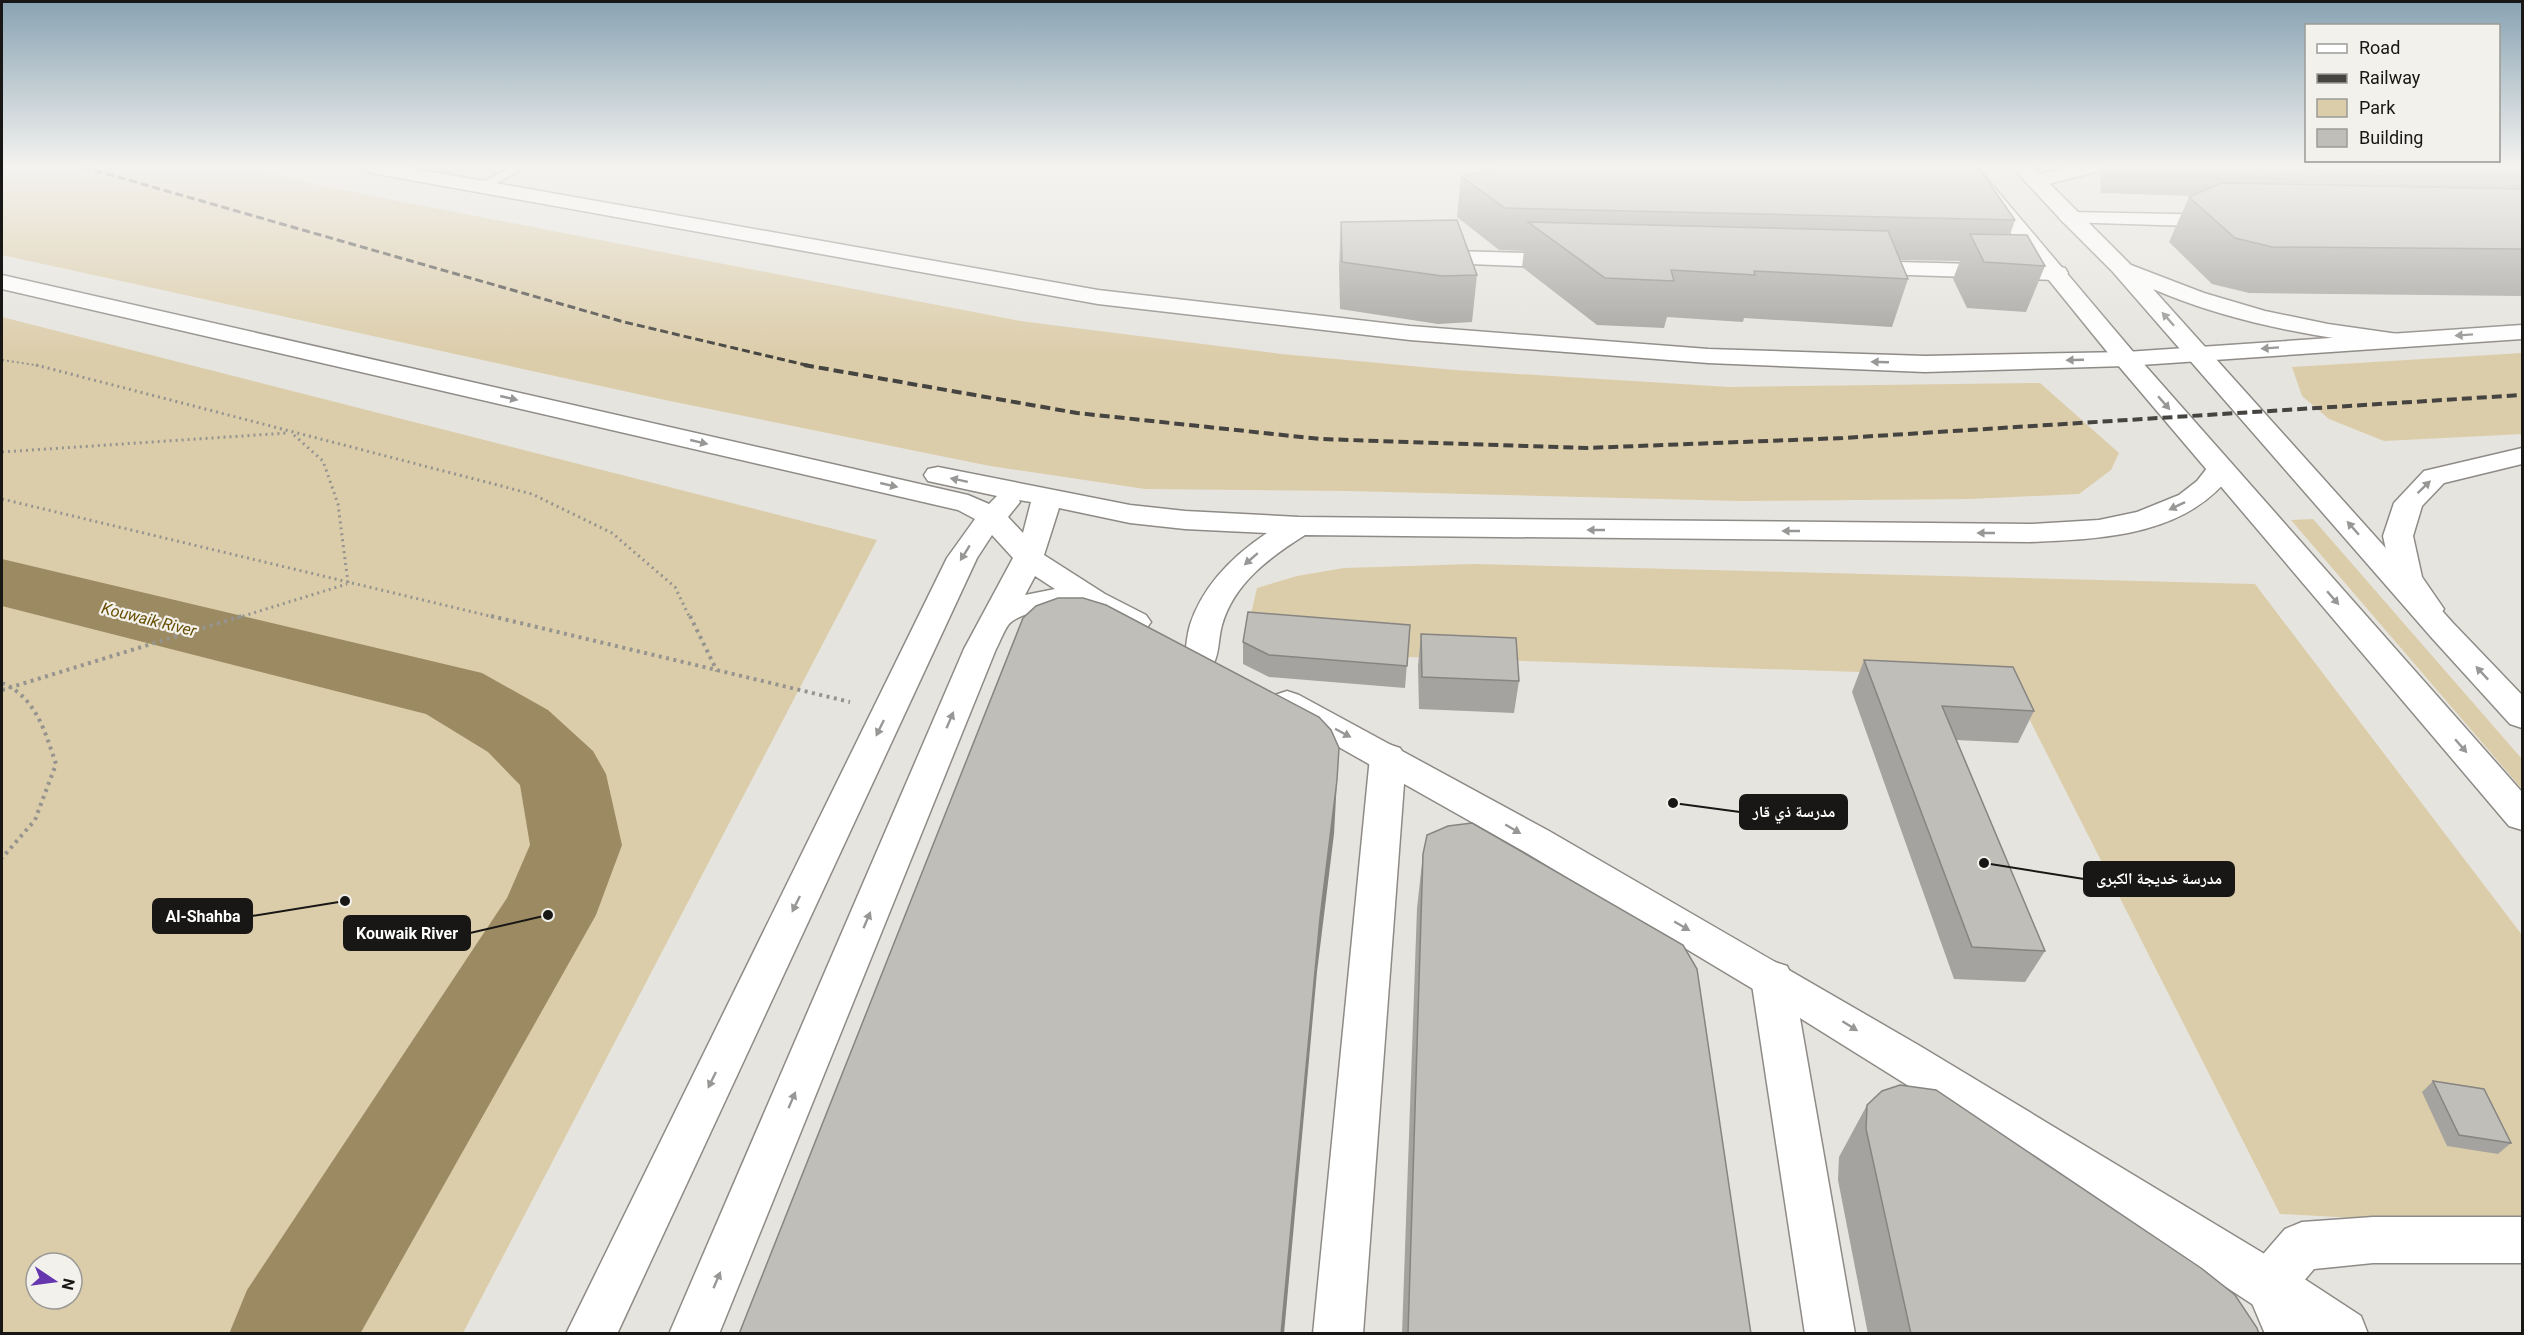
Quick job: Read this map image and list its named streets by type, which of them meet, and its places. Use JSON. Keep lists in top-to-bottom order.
{
  "water": ["Kouwaik River"],
  "places": [
    "مدرسة ذي قار",
    "مدرسة خديجة الكبرى",
    "Al-Shahba",
    "Kouwaik River"
  ],
  "legend": [
    "Road",
    "Railway",
    "Park",
    "Building"
  ],
  "north": "right"
}
